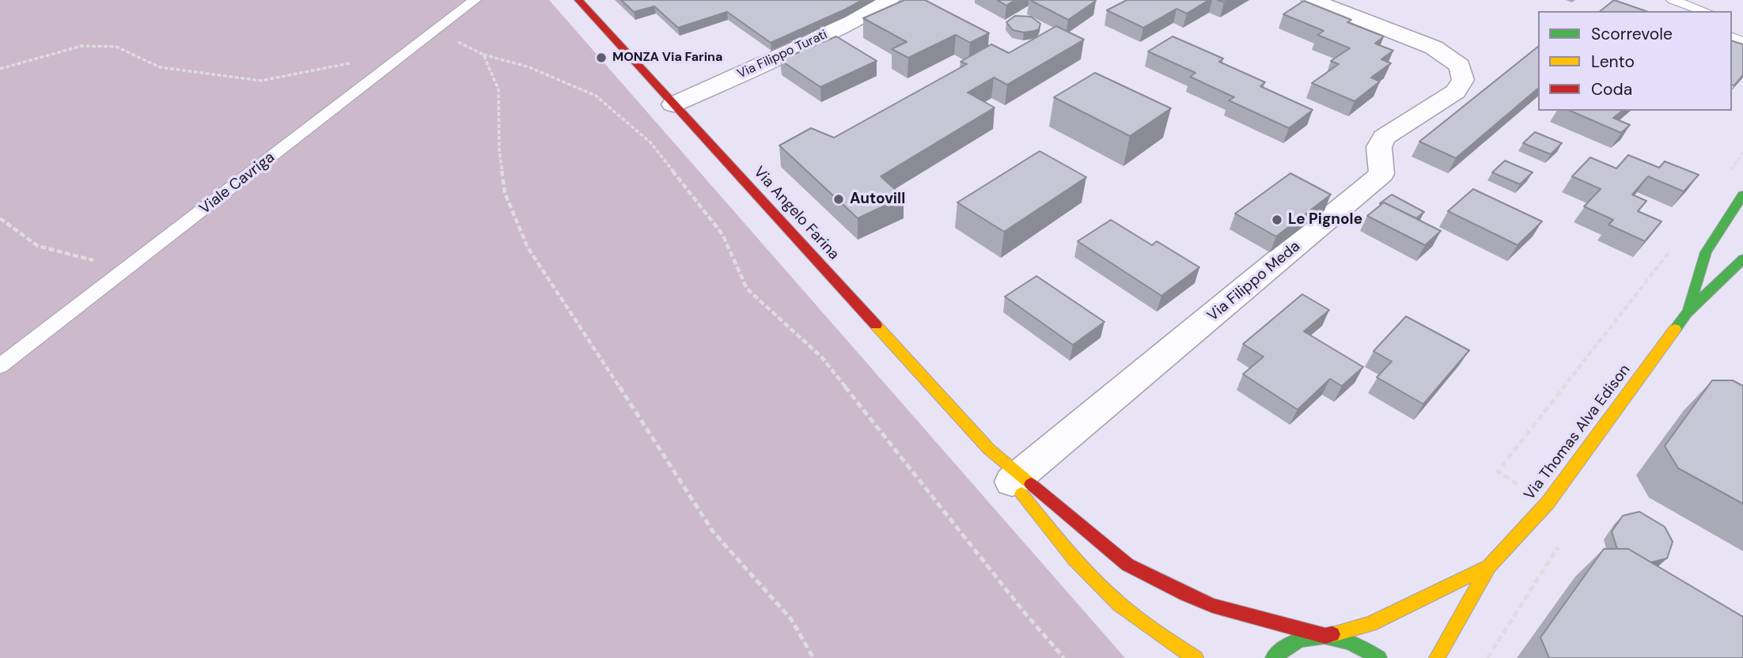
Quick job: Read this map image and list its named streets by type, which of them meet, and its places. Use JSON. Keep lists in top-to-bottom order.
{
  "streets": {
    "street": [
      "Via Filippo Turati",
      "Via Angelo Farina",
      "Via Filippo Meda",
      "Via Thomas Alva Edison"
    ],
    "lane": ["Viale Cavriga"]
  },
  "crossings": [
    ["Via Filippo Turati", "Via Angelo Farina"],
    ["Via Angelo Farina", "Via Filippo Meda"],
    ["Via Angelo Farina", "Via Thomas Alva Edison"]
  ],
  "places": ["MONZA Via Farina", "Autovill", "Le Pignole"],
  "legend": ["Scorrevole", "Lento", "Coda"]
}
